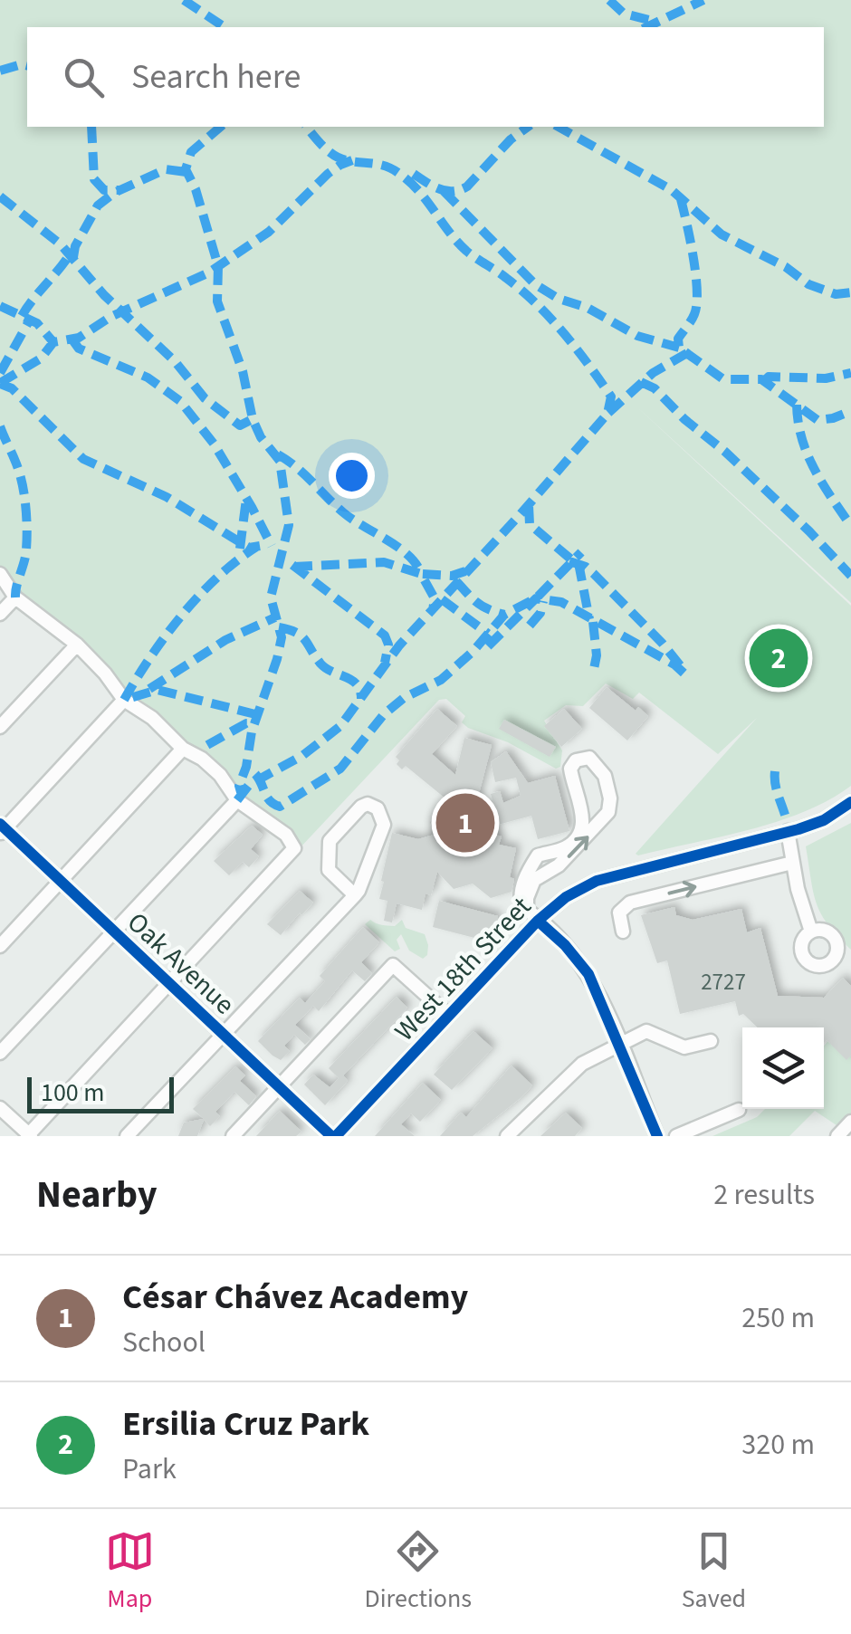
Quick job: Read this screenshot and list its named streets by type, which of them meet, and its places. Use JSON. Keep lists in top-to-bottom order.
{
  "streets": {
    "street": ["Oak Avenue", "West 18th Street"]
  },
  "crossings": [
    ["Oak Avenue", "West 18th Street"]
  ],
  "house_numbers": ["2727"],
  "scale_bar": "100 m",
  "page": {
    "search": "Search here",
    "pins": ["2", "1"],
    "scale": "100 m",
    "heading": ["Nearby", "2 results"],
    "list": [
      {
        "mark": "1",
        "name": "César Chávez Academy",
        "note": "School",
        "value": "250 m"
      },
      {
        "mark": "2",
        "name": "Ersilia Cruz Park",
        "note": "Park",
        "value": "320 m"
      }
    ],
    "nav": ["Map", "Directions", "Saved"]
  }
}
